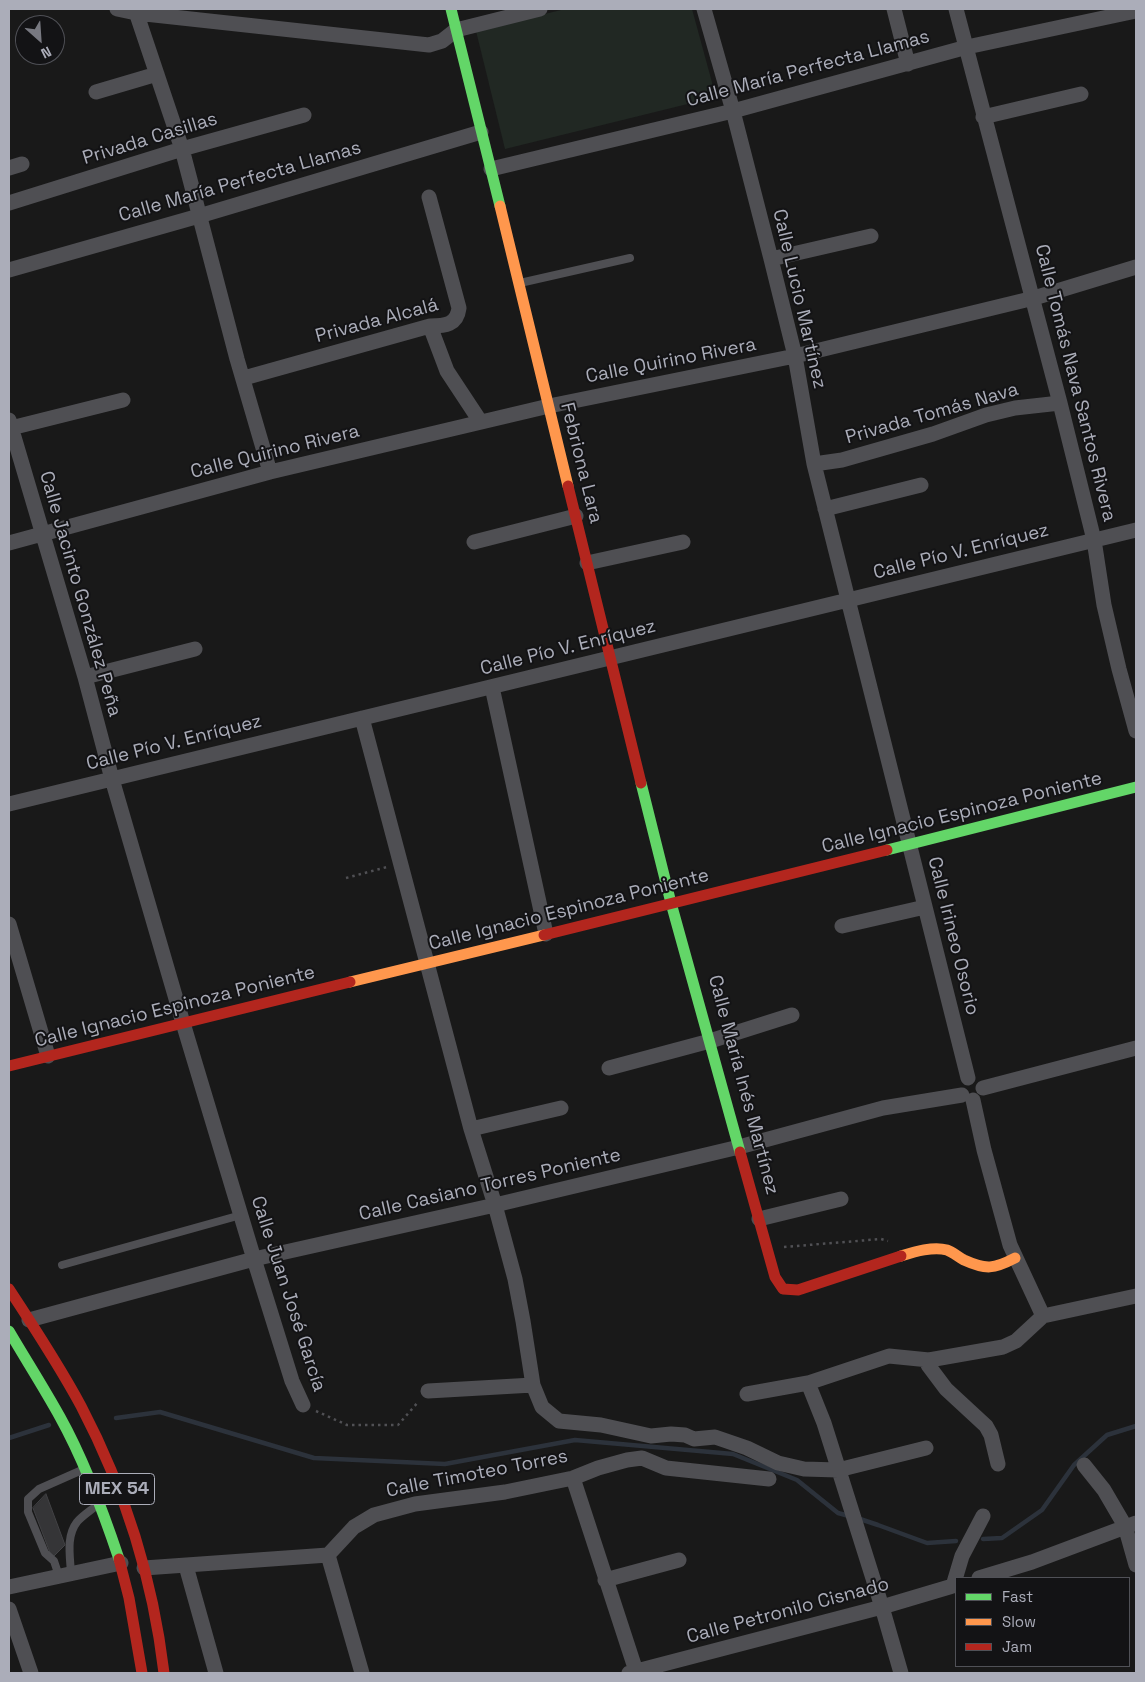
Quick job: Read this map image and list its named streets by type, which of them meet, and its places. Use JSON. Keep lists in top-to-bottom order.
{
  "streets": {
    "street": [
      "Calle María Perfecta Llamas",
      "Privada Casillas",
      "Calle Lucio Martínez",
      "Privada Alcalá",
      "Calle Quirino Rivera",
      "Calle Tomás Nava Santos Rivera",
      "Privada Tomás Nava",
      "Febriona Lara",
      "Calle Pío V. Enríquez",
      "Calle Jacinto González Peña",
      "Calle Ignacio Espinoza Poniente",
      "Calle Irineo Osorio",
      "Calle María Inés Martínez",
      "Calle Casiano Torres Poniente",
      "Calle Juan José García",
      "Calle Timoteo Torres",
      "MEX 54",
      "Calle Petronilo Cisnado"
    ]
  },
  "crossings": [
    ["Calle María Perfecta Llamas", "Calle Lucio Martínez"],
    ["Calle María Perfecta Llamas", "Calle Tomás Nava Santos Rivera"],
    ["Calle María Perfecta Llamas", "Febriona Lara"],
    ["Calle Lucio Martínez", "Calle Quirino Rivera"],
    ["Calle Lucio Martínez", "Privada Tomás Nava"],
    ["Calle Lucio Martínez", "Calle Pío V. Enríquez"],
    ["Calle Lucio Martínez", "Calle Irineo Osorio"],
    ["Calle Quirino Rivera", "Calle Tomás Nava Santos Rivera"],
    ["Calle Quirino Rivera", "Febriona Lara"],
    ["Calle Quirino Rivera", "Calle Jacinto González Peña"],
    ["Calle Tomás Nava Santos Rivera", "Privada Tomás Nava"],
    ["Calle Tomás Nava Santos Rivera", "Calle Pío V. Enríquez"],
    ["Febriona Lara", "Calle Pío V. Enríquez"],
    ["Febriona Lara", "Calle Ignacio Espinoza Poniente"],
    ["Febriona Lara", "Calle María Inés Martínez"],
    ["Calle Pío V. Enríquez", "Calle Jacinto González Peña"],
    ["Calle Pío V. Enríquez", "Calle Irineo Osorio"],
    ["Calle Pío V. Enríquez", "Calle Juan José García"],
    ["Calle Jacinto González Peña", "Calle Juan José García"],
    ["Calle Ignacio Espinoza Poniente", "Calle Irineo Osorio"],
    ["Calle Ignacio Espinoza Poniente", "Calle María Inés Martínez"],
    ["Calle Ignacio Espinoza Poniente", "Calle Juan José García"],
    ["Calle Irineo Osorio", "Calle Casiano Torres Poniente"],
    ["Calle María Inés Martínez", "Calle Casiano Torres Poniente"],
    ["Calle Casiano Torres Poniente", "Calle Juan José García"],
    ["Calle Casiano Torres Poniente", "MEX 54"]
  ],
  "legend": ["Fast", "Slow", "Jam"],
  "north": "bottom right"
}
